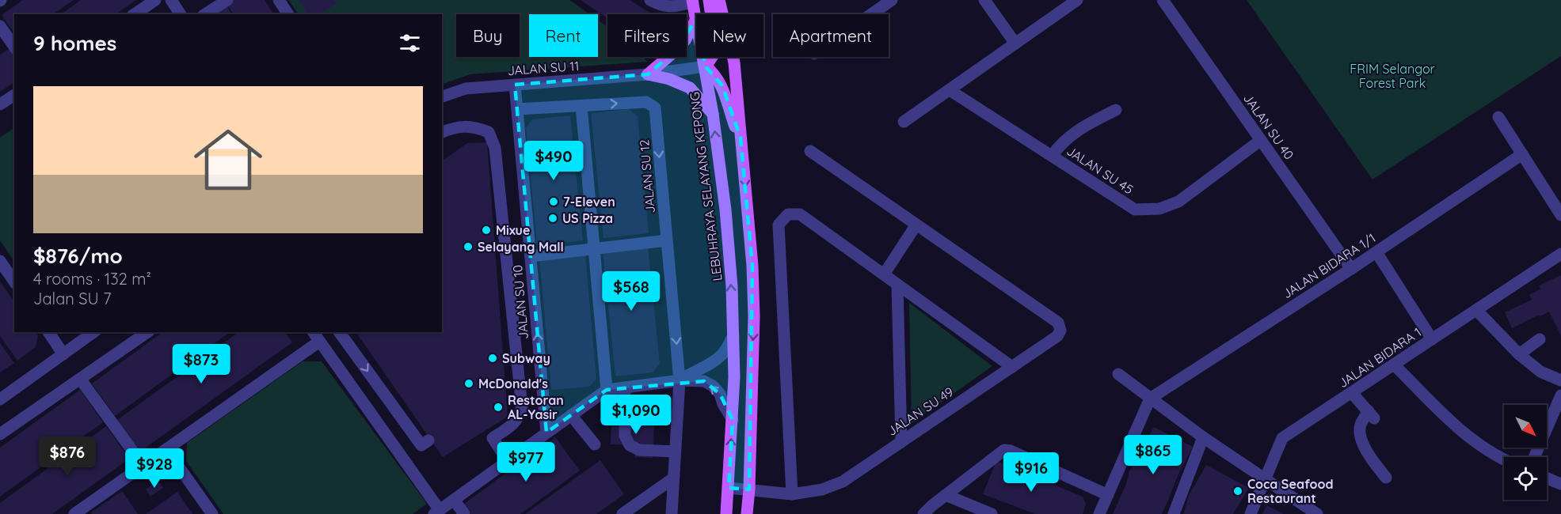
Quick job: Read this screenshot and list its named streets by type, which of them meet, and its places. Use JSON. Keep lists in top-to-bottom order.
{
  "streets": {
    "main road": ["LEBUHRAYA SELAYANG KEPONG"],
    "street": [
      "JALAN SU 11",
      "JALAN SU 40",
      "JALAN SU 45",
      "JALAN SU 12",
      "JALAN BIDARA 1/1",
      "JALAN SU 10",
      "JALAN BIDARA 1",
      "JALAN SU 49"
    ]
  },
  "crossings": [
    ["JALAN SU 11", "LEBUHRAYA SELAYANG KEPONG"],
    ["JALAN SU 11", "JALAN SU 10"],
    ["JALAN SU 40", "JALAN SU 45"],
    ["JALAN SU 40", "JALAN BIDARA 1/1"],
    ["JALAN SU 12", "JALAN SU 10"],
    ["LEBUHRAYA SELAYANG KEPONG", "JALAN SU 49"]
  ],
  "parks": ["FRIM Selangor Forest Park"],
  "places": [
    "7-Eleven",
    "US Pizza",
    "Mixue",
    "Selayang Mall",
    "Subway",
    "McDonald's",
    "Restoran AL-Yasir",
    "Coca Seafood Restaurant"
  ],
  "north": "bottom right",
  "page": {
    "chip": [
      "Buy",
      "Rent",
      "Filters",
      "New",
      "Apartment"
    ],
    "heading": "9 homes",
    "list": [
      {
        "name": "$876/mo",
        "note": "4 rooms · 132 m² · Jalan SU 7"
      }
    ],
    "price": [
      "$490",
      "$568",
      "$873",
      "$1,090",
      "$865",
      "$876",
      "$977",
      "$928",
      "$916"
    ]
  }
}
